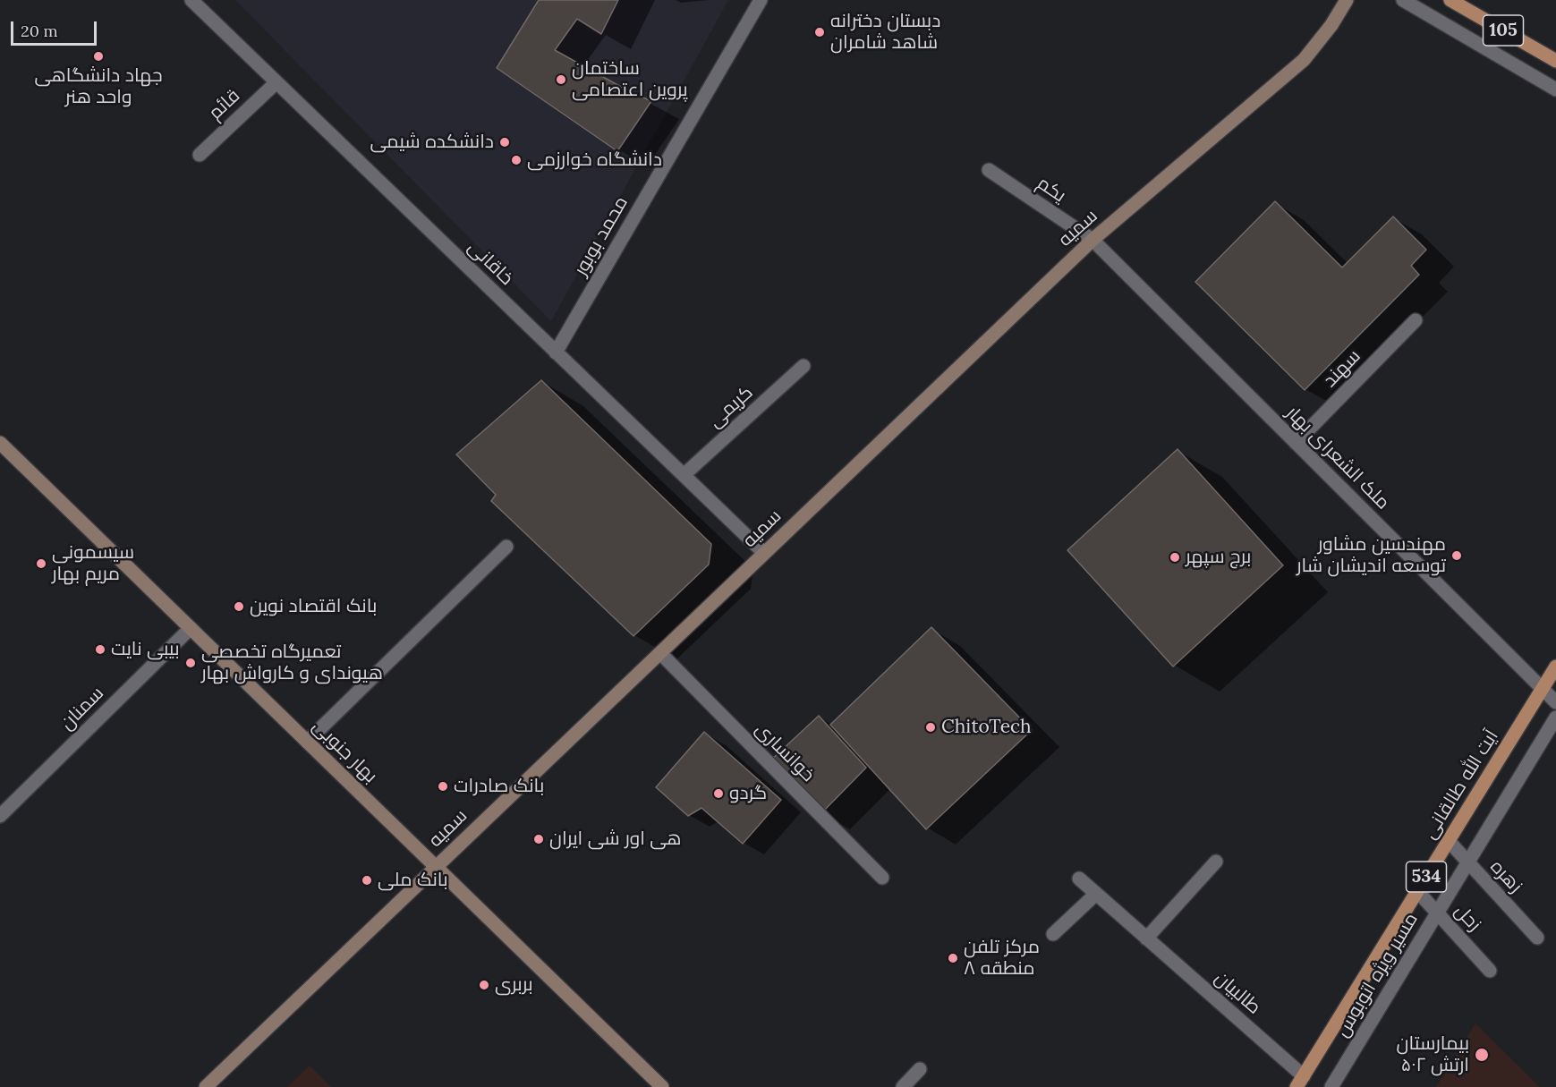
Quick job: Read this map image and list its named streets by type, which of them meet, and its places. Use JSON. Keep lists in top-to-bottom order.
{
  "streets": {
    "main road": [
      "105",
      "سمیه",
      "بهار جنوبی",
      "آیت الله طالقانی",
      "534"
    ],
    "street": [
      "قائم",
      "یکم",
      "محمد بوبور",
      "خاقانی",
      "سهند",
      "کریمی",
      "ملک الشعرای بهار",
      "سمنان",
      "خوانساری",
      "زهره",
      "زحل",
      "مسیر ویژه اتوبوس",
      "طالبیان"
    ]
  },
  "crossings": [
    ["قائم", "خاقانی"],
    ["یکم", "سمیه"],
    ["یکم", "ملک الشعرای بهار"],
    ["سمیه", "خاقانی"],
    ["سمیه", "ملک الشعرای بهار"],
    ["سمیه", "بهار جنوبی"],
    ["سمیه", "خوانساری"],
    ["محمد بوبور", "خاقانی"],
    ["خاقانی", "کریمی"],
    ["سهند", "ملک الشعرای بهار"],
    ["ملک الشعرای بهار", "آیت الله طالقانی"],
    ["سمنان", "بهار جنوبی"],
    ["آیت الله طالقانی", "زهره"],
    ["آیت الله طالقانی", "زحل"],
    ["آیت الله طالقانی", "طالبیان"],
    ["زهره", "مسیر ویژه اتوبوس"],
    ["زحل", "مسیر ویژه اتوبوس"]
  ],
  "places": [
    "دبستان دخترانه شاهد شامران",
    "جهاد دانشگاهی واحد هنر",
    "ساختمان پروین اعتصامی",
    "دانشکده شیمی",
    "دانشگاه خوارزمی",
    "مهندسین مشاور توسعه اندیشان شار",
    "برج سپهر",
    "سیسمونی مریم بهار",
    "بانک اقتصاد نوین",
    "بیبی نایت",
    "تعمیرگاه تخصصی هیوندای و کارواش بهار",
    "ChitoTech",
    "بانک صادرات",
    "گردو",
    "هی اور شی ایران",
    "بانک ملی",
    "مرکز تلفن منطقه ۸",
    "بربری",
    "بیمارستان ۵۰۲ ارتش"
  ],
  "scale_bar": "20 m"
}
